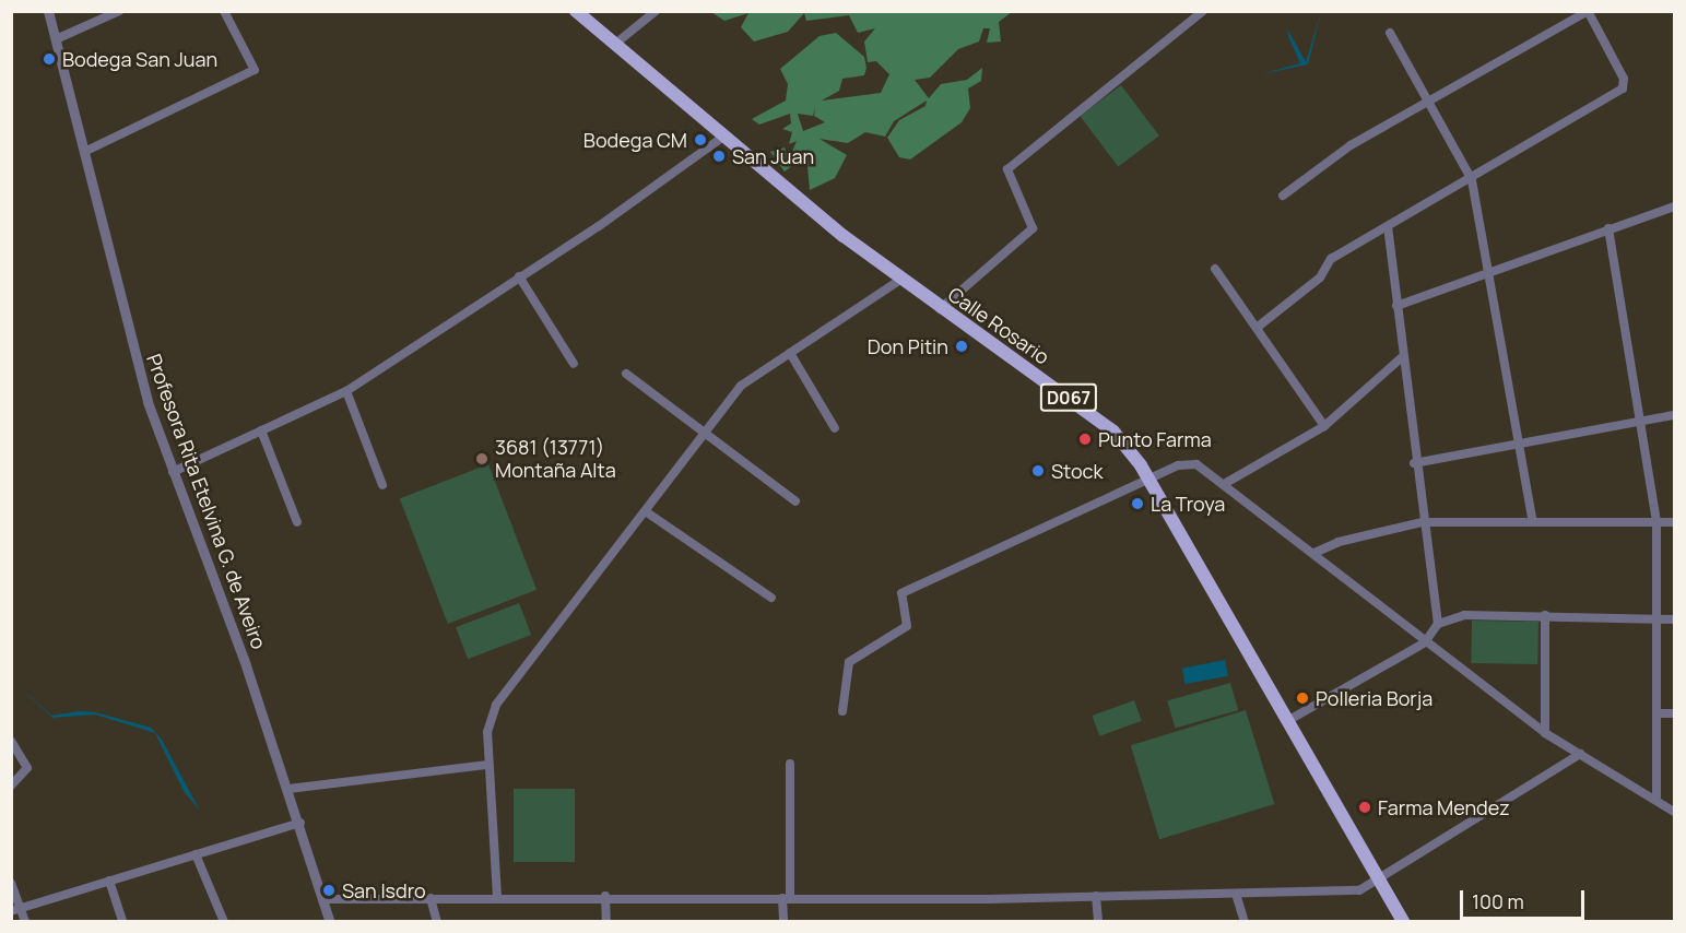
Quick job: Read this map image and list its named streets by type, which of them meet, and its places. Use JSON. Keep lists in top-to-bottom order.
{
  "streets": {
    "main road": ["Calle Rosario", "D067"],
    "street": ["Profesora Rita Etelvina G. de Aveiro"]
  },
  "places": [
    "Bodega San Juan",
    "Bodega CM",
    "San Juan",
    "Don Pitin",
    "Punto Farma",
    "3681 (13771) Montaña Alta",
    "Stock",
    "La Troya",
    "Polleria Borja",
    "Farma Mendez",
    "San Isdro"
  ],
  "scale_bar": "100 m"
}
